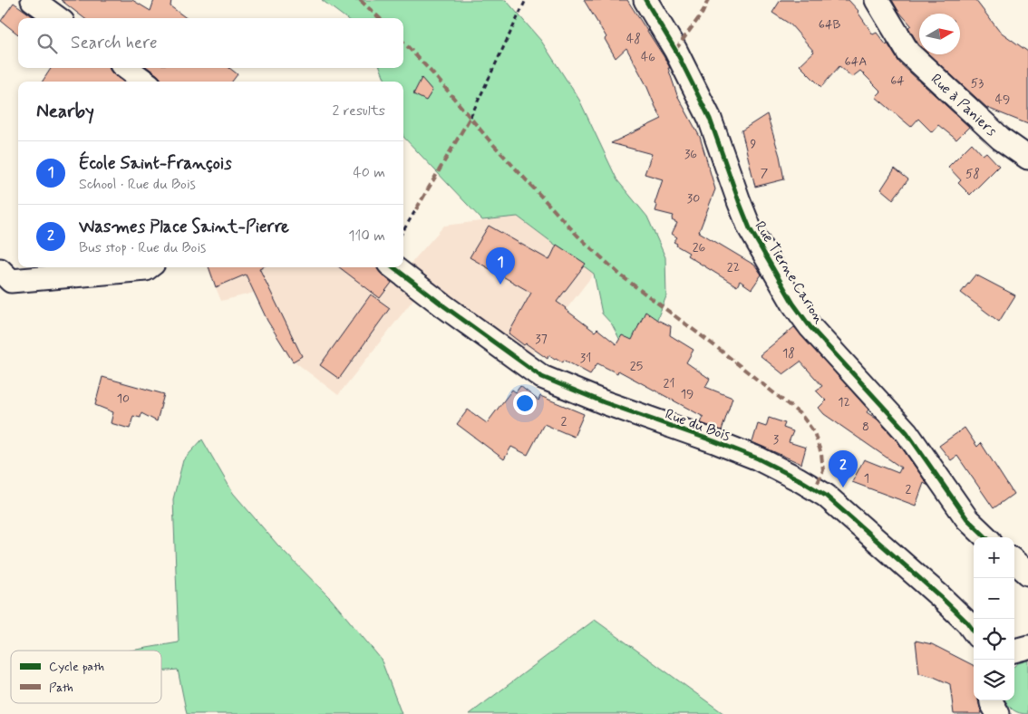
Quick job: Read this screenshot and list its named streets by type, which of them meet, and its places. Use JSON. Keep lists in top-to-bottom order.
{
  "streets": {
    "street": ["Rue à Paniers", "Rue Tierne Carion", "Rue du Bois"]
  },
  "house_numbers": [
    "64B",
    "48",
    "46",
    "64A",
    "64",
    "53",
    "49",
    "9",
    "36",
    "7",
    "58",
    "30",
    "26",
    "22",
    "37",
    "18",
    "31",
    "25",
    "21",
    "19",
    "10",
    "12",
    "2",
    "8",
    "3",
    "1",
    "2"
  ],
  "legend": ["Cycle path", "Path"],
  "north": "right",
  "page": {
    "search": "Search here",
    "heading": ["Nearby", "2 results"],
    "list": [
      {
        "mark": "1",
        "name": "École Saint-François",
        "note": "School · Rue du Bois",
        "value": "40 m"
      },
      {
        "mark": "2",
        "name": "Wasmes Place Saint-Pierre",
        "note": "Bus stop · Rue du Bois",
        "value": "110 m"
      }
    ],
    "pins": ["1", "2"],
    "map_buttons": ["+", "−"]
  }
}
